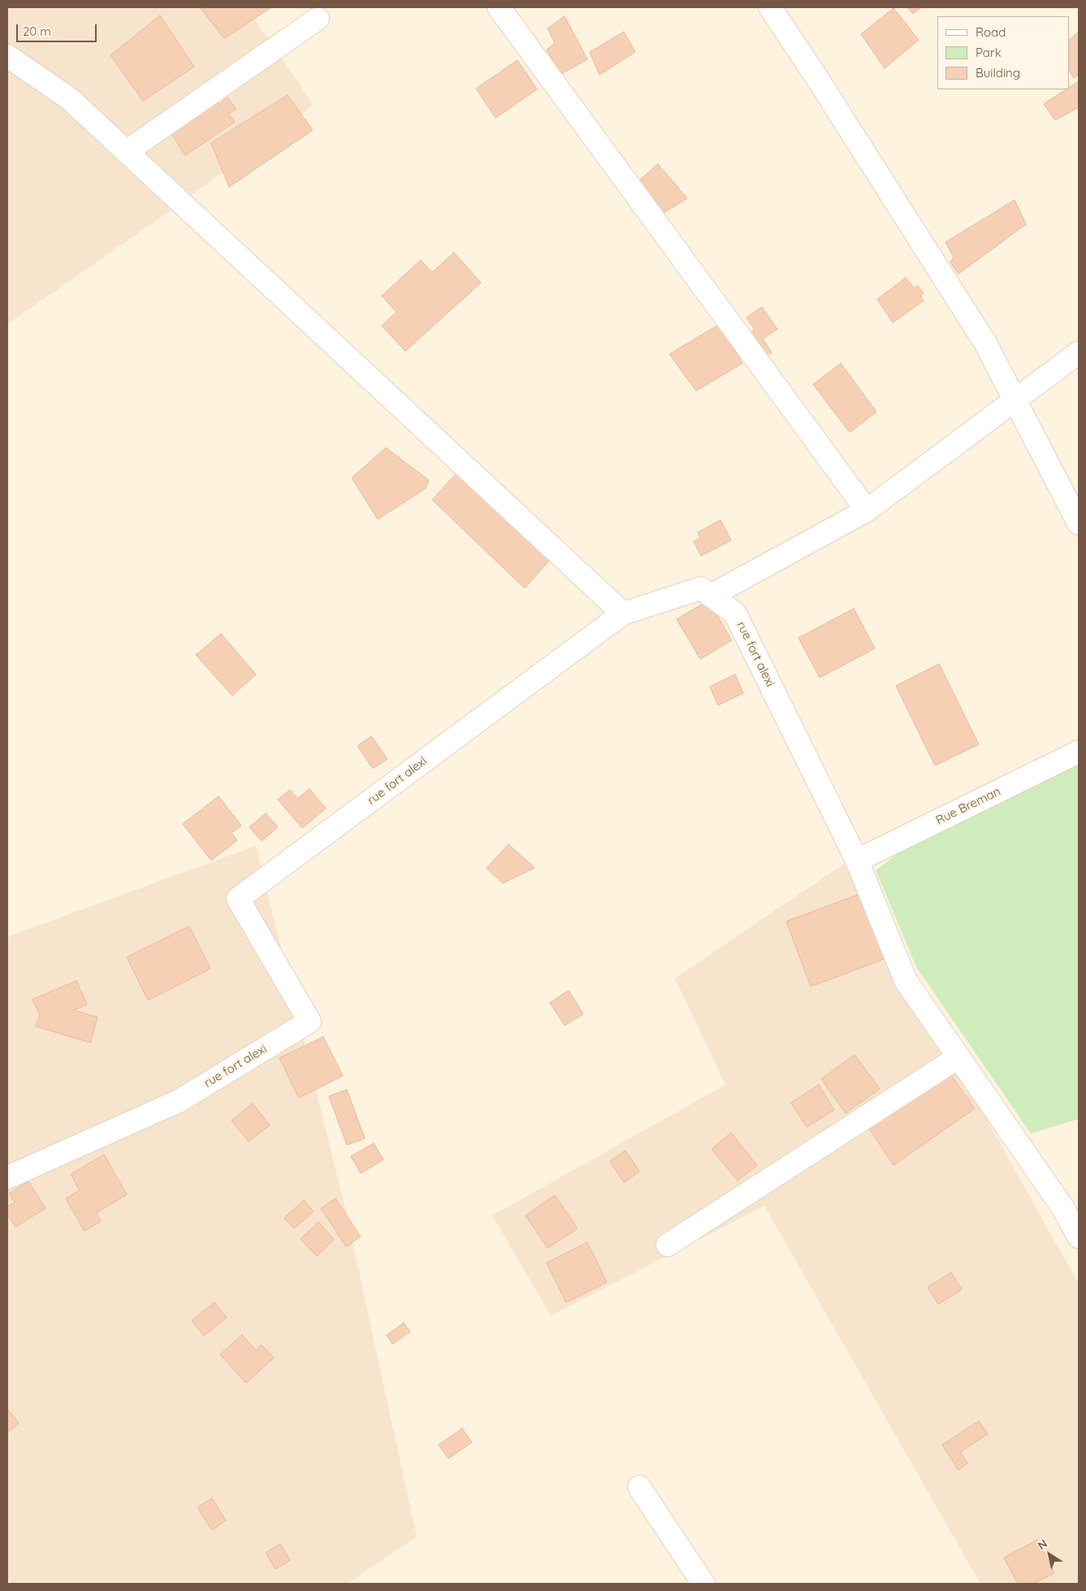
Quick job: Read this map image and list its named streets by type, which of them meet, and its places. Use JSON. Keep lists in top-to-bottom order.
{
  "streets": {
    "street": ["rue fort alexi", "Rue Breman"]
  },
  "crossings": [
    ["rue fort alexi", "Rue Breman"]
  ],
  "legend": ["Road", "Park", "Building"],
  "scale_bar": "20 m",
  "north": "top left"
}
